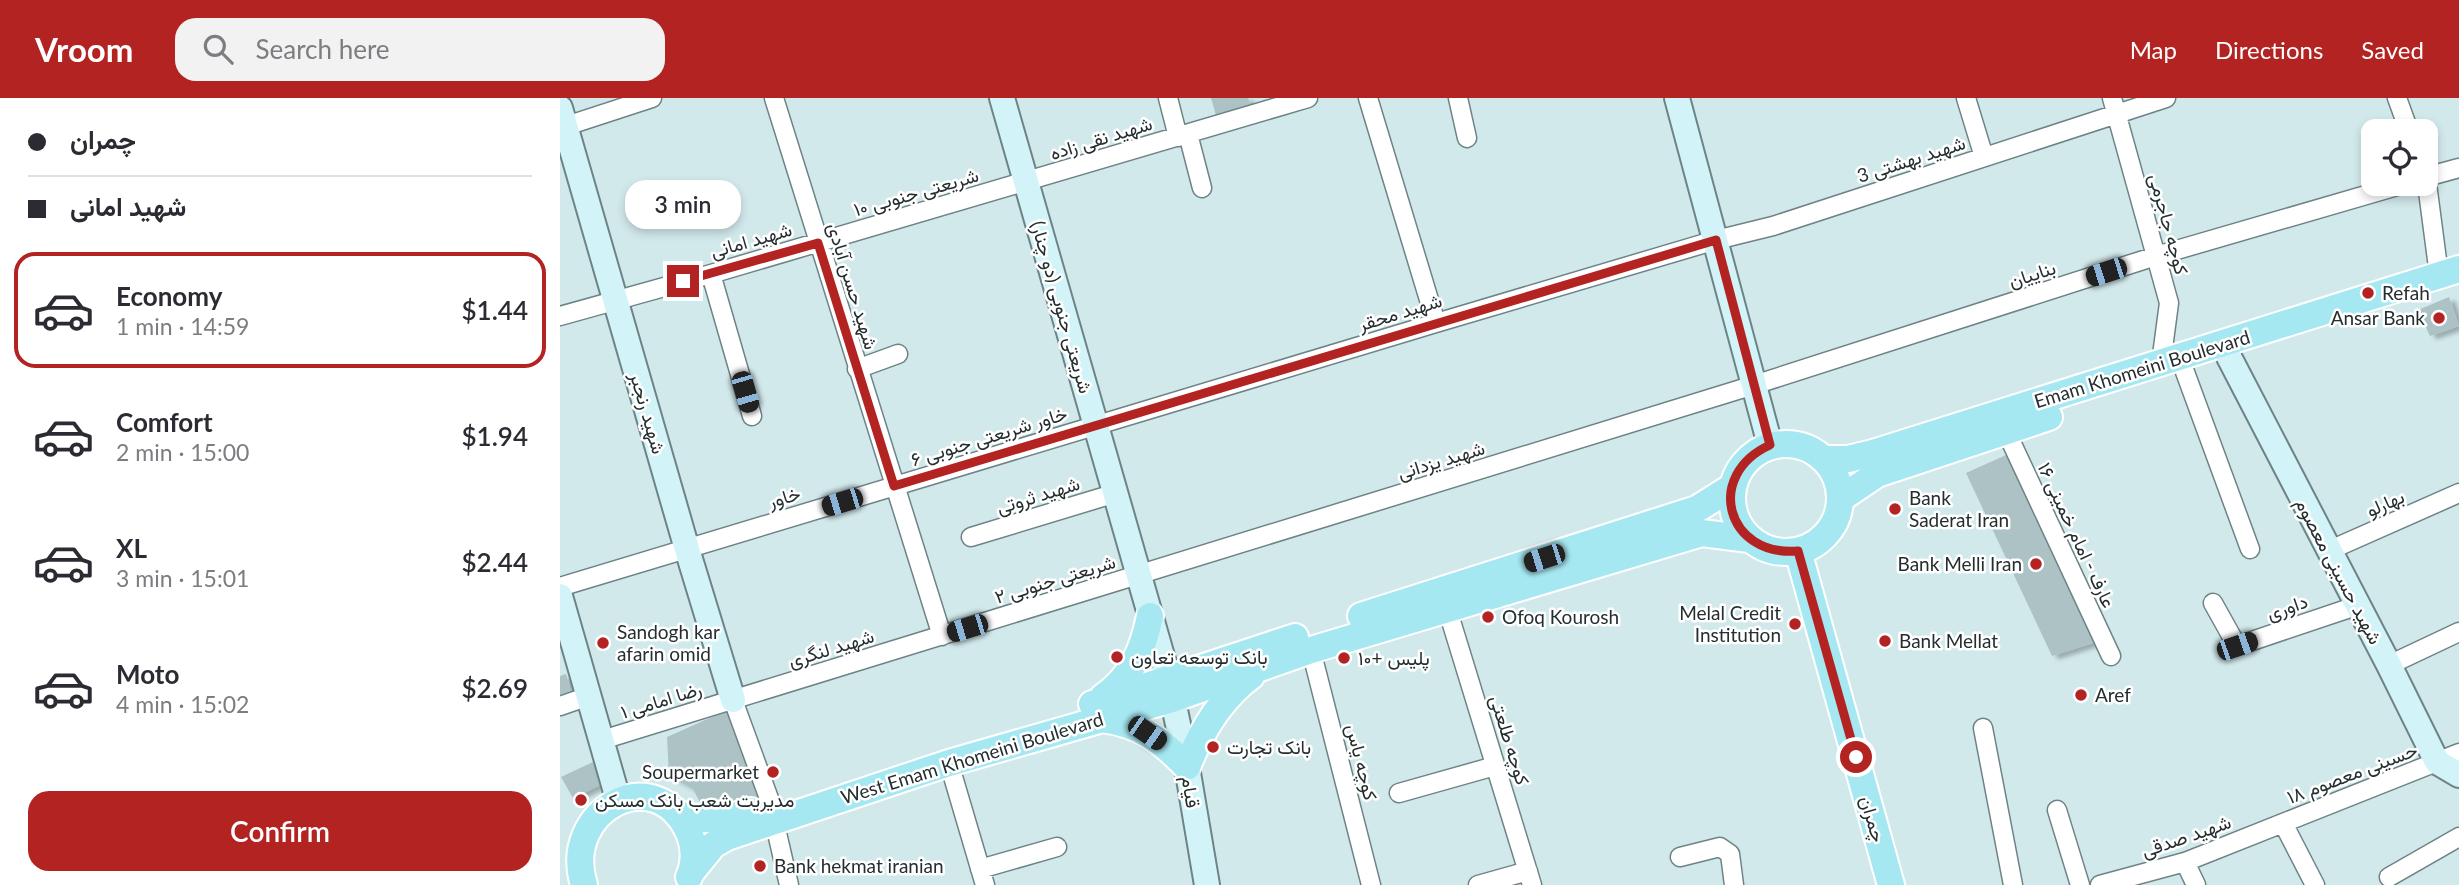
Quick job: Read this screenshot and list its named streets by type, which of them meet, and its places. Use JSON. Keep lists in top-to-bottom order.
{
  "streets": {
    "main road": [
      "شریعتی جنوبی (دو چنار)",
      "Emam Khomeini Boulevard",
      "شهید رنجبر",
      "شهید حسینی معصوم",
      "West Emam Khomeini Boulevard",
      "قیام",
      "چمران"
    ],
    "street": [
      "شهید نقی زاده",
      "شهید بهشتی 3",
      "شریعتی جنوبی ۱۰",
      "کوچه جاجرمی",
      "شهید امانی",
      "بناییان",
      "شهید حسن آبادی",
      "شهید محقر",
      "خاور شریعتی جنوبی ۶",
      "شهید یزدانی",
      "شهید ثروتی",
      "خاور",
      "بهارلو",
      "عارف - امام خمینی ۱۶",
      "شریعتی جنوبی ۲",
      "داوری",
      "شهید لنگری",
      "رضا امامی ۱",
      "کوچه طلعتی",
      "کوچه یاس",
      "حسینی معصوم ۱۸",
      "شهید صدقی"
    ]
  },
  "crossings": [
    ["شهید نقی زاده", "شریعتی جنوبی ۱۰"],
    ["شهید نقی زاده", "شریعتی جنوبی (دو چنار)"],
    ["شهید بهشتی 3", "کوچه جاجرمی"],
    ["شهید بهشتی 3", "شهید محقر"],
    ["شریعتی جنوبی ۱۰", "شهید امانی"],
    ["شریعتی جنوبی ۱۰", "شهید حسن آبادی"],
    ["شریعتی جنوبی ۱۰", "شریعتی جنوبی (دو چنار)"],
    ["کوچه جاجرمی", "بناییان"],
    ["کوچه جاجرمی", "Emam Khomeini Boulevard"],
    ["شهید امانی", "شهید حسن آبادی"],
    ["شهید امانی", "شهید رنجبر"],
    ["بناییان", "شهید یزدانی"],
    ["شهید حسن آبادی", "خاور شریعتی جنوبی ۶"],
    ["شهید حسن آبادی", "خاور"],
    ["شهید حسن آبادی", "شریعتی جنوبی ۲"],
    ["شهید حسن آبادی", "شهید لنگری"],
    ["شریعتی جنوبی (دو چنار)", "شهید محقر"],
    ["شریعتی جنوبی (دو چنار)", "خاور شریعتی جنوبی ۶"],
    ["شریعتی جنوبی (دو چنار)", "شهید یزدانی"],
    ["شریعتی جنوبی (دو چنار)", "شهید ثروتی"],
    ["شریعتی جنوبی (دو چنار)", "شریعتی جنوبی ۲"],
    ["شریعتی جنوبی (دو چنار)", "West Emam Khomeini Boulevard"],
    ["شریعتی جنوبی (دو چنار)", "قیام"],
    ["شهید محقر", "خاور شریعتی جنوبی ۶"],
    ["Emam Khomeini Boulevard", "عارف - امام خمینی ۱۶"],
    ["Emam Khomeini Boulevard", "شهید حسینی معصوم"],
    ["Emam Khomeini Boulevard", "West Emam Khomeini Boulevard"],
    ["Emam Khomeini Boulevard", "چمران"],
    ["شهید رنجبر", "خاور"],
    ["شهید رنجبر", "شهید لنگری"],
    ["شهید رنجبر", "رضا امامی ۱"],
    ["خاور شریعتی جنوبی ۶", "خاور"],
    ["شهید یزدانی", "شریعتی جنوبی ۲"],
    ["بهارلو", "شهید حسینی معصوم"],
    ["شهید حسینی معصوم", "داوری"],
    ["شهید حسینی معصوم", "حسینی معصوم ۱۸"],
    ["شریعتی جنوبی ۲", "شهید لنگری"],
    ["شهید لنگری", "رضا امامی ۱"],
    ["کوچه طلعتی", "West Emam Khomeini Boulevard"],
    ["West Emam Khomeini Boulevard", "کوچه یاس"],
    ["West Emam Khomeini Boulevard", "قیام"],
    ["West Emam Khomeini Boulevard", "چمران"],
    ["حسینی معصوم ۱۸", "شهید صدقی"]
  ],
  "places": [
    "Refah",
    "Ansar Bank",
    "Bank Saderat Iran",
    "Bank Melli Iran",
    "Ofoq Kourosh",
    "Melal Credit Institution",
    "Bank Mellat",
    "Sandogh kar afarin omid",
    "بانک توسعه تعاون",
    "پلیس +۱۰",
    "Aref",
    "بانک تجارت",
    "Soupermarket",
    "مدیریت شعب بانک مسکن",
    "Bank hekmat iranian"
  ],
  "page": {
    "header": "Vroom",
    "search": "Search here",
    "nav": ["Map", "Directions", "Saved"],
    "banner": ["چمران", "شهید امانی"],
    "bubble": "3 min",
    "list": [
      {
        "name": "Economy",
        "note": "1 min · 14:59",
        "value": "$1.44"
      },
      {
        "name": "Comfort",
        "note": "2 min · 15:00",
        "value": "$1.94"
      },
      {
        "name": "XL",
        "note": "3 min · 15:01",
        "value": "$2.44"
      },
      {
        "name": "Moto",
        "note": "4 min · 15:02",
        "value": "$2.69"
      }
    ],
    "buttons": "Confirm"
  }
}
